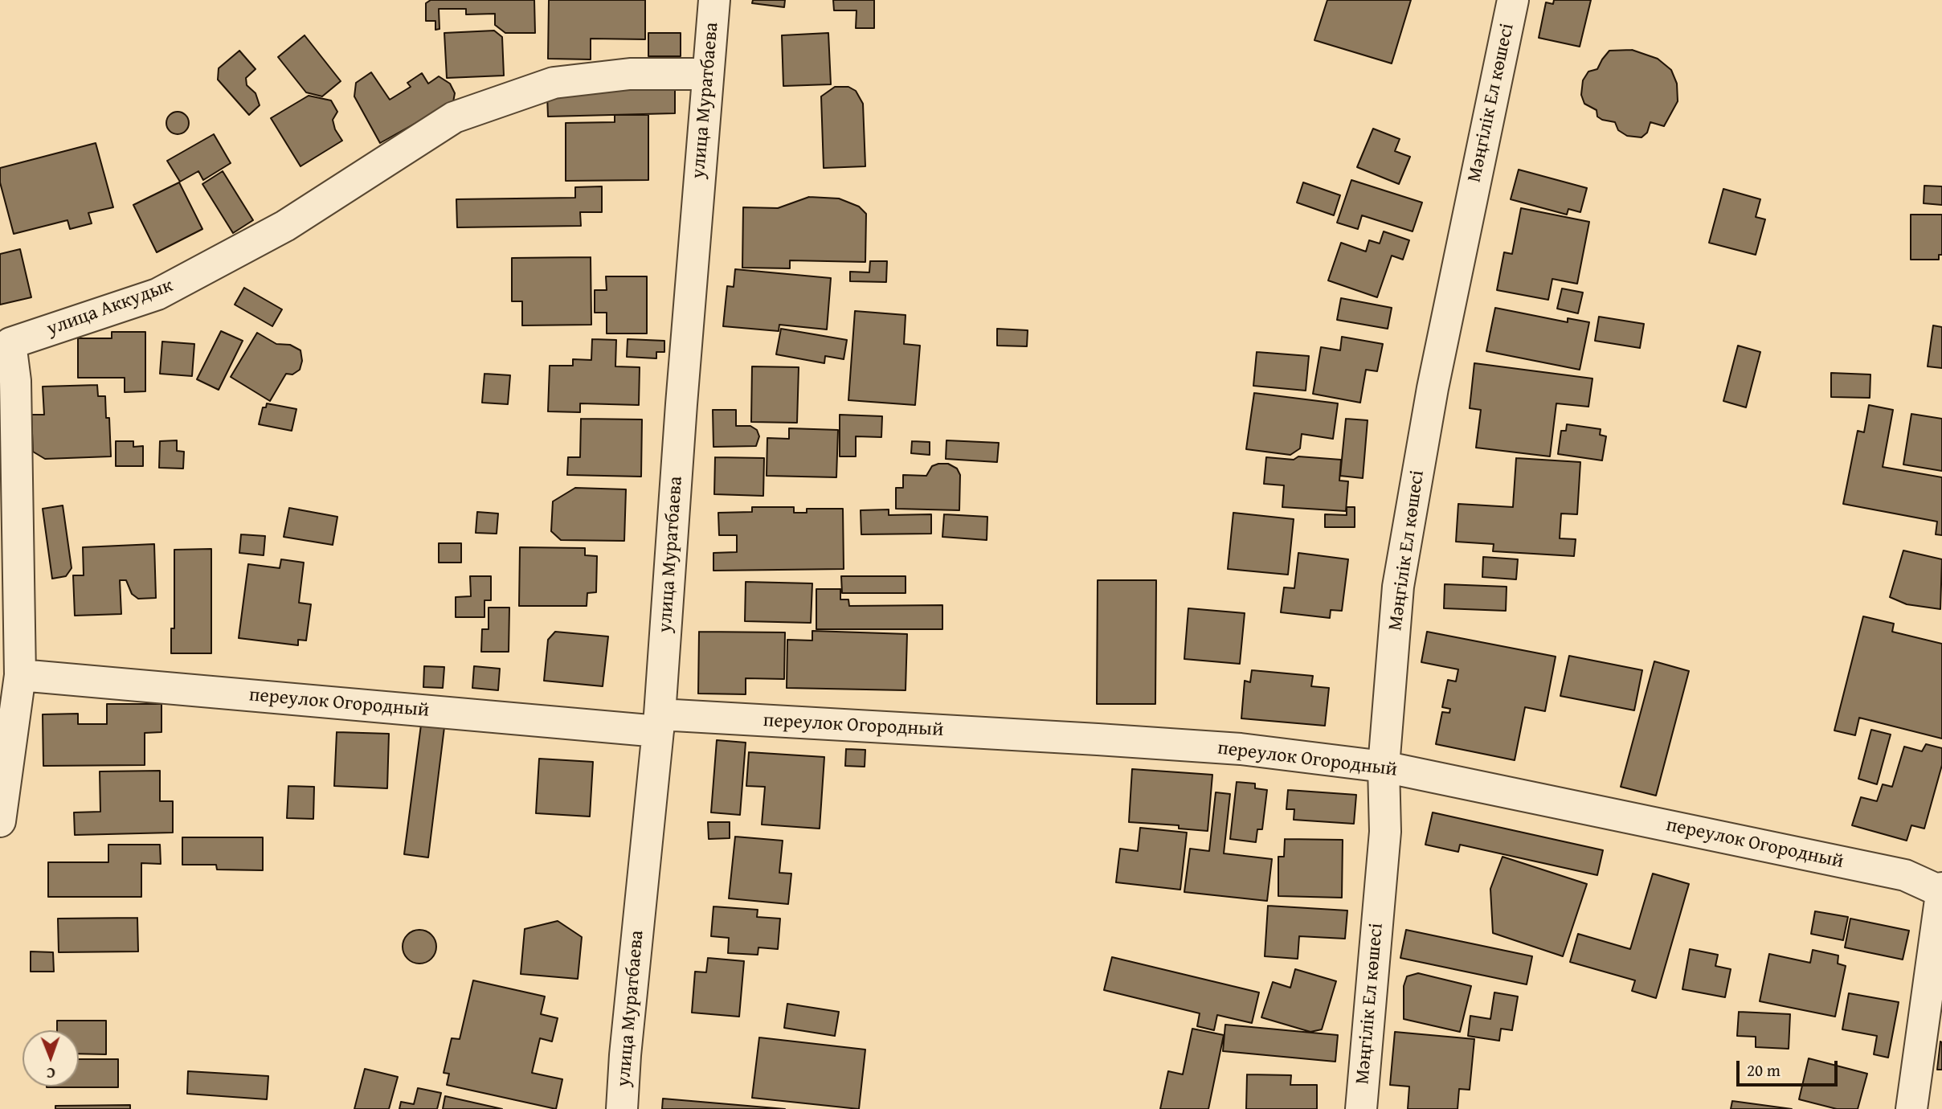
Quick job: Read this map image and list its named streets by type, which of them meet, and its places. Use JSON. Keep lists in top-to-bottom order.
{
  "streets": {
    "street": [
      "улица Муратбаева",
      "Мәңгілік Ел көшесі",
      "улица Аккудык",
      "переулок Огородный"
    ]
  },
  "crossings": [
    ["улица Муратбаева", "улица Аккудык"],
    ["улица Муратбаева", "переулок Огородный"],
    ["Мәңгілік Ел көшесі", "переулок Огородный"],
    ["улица Аккудык", "переулок Огородный"]
  ],
  "scale_bar": "20 m",
  "north": "bottom"
}
